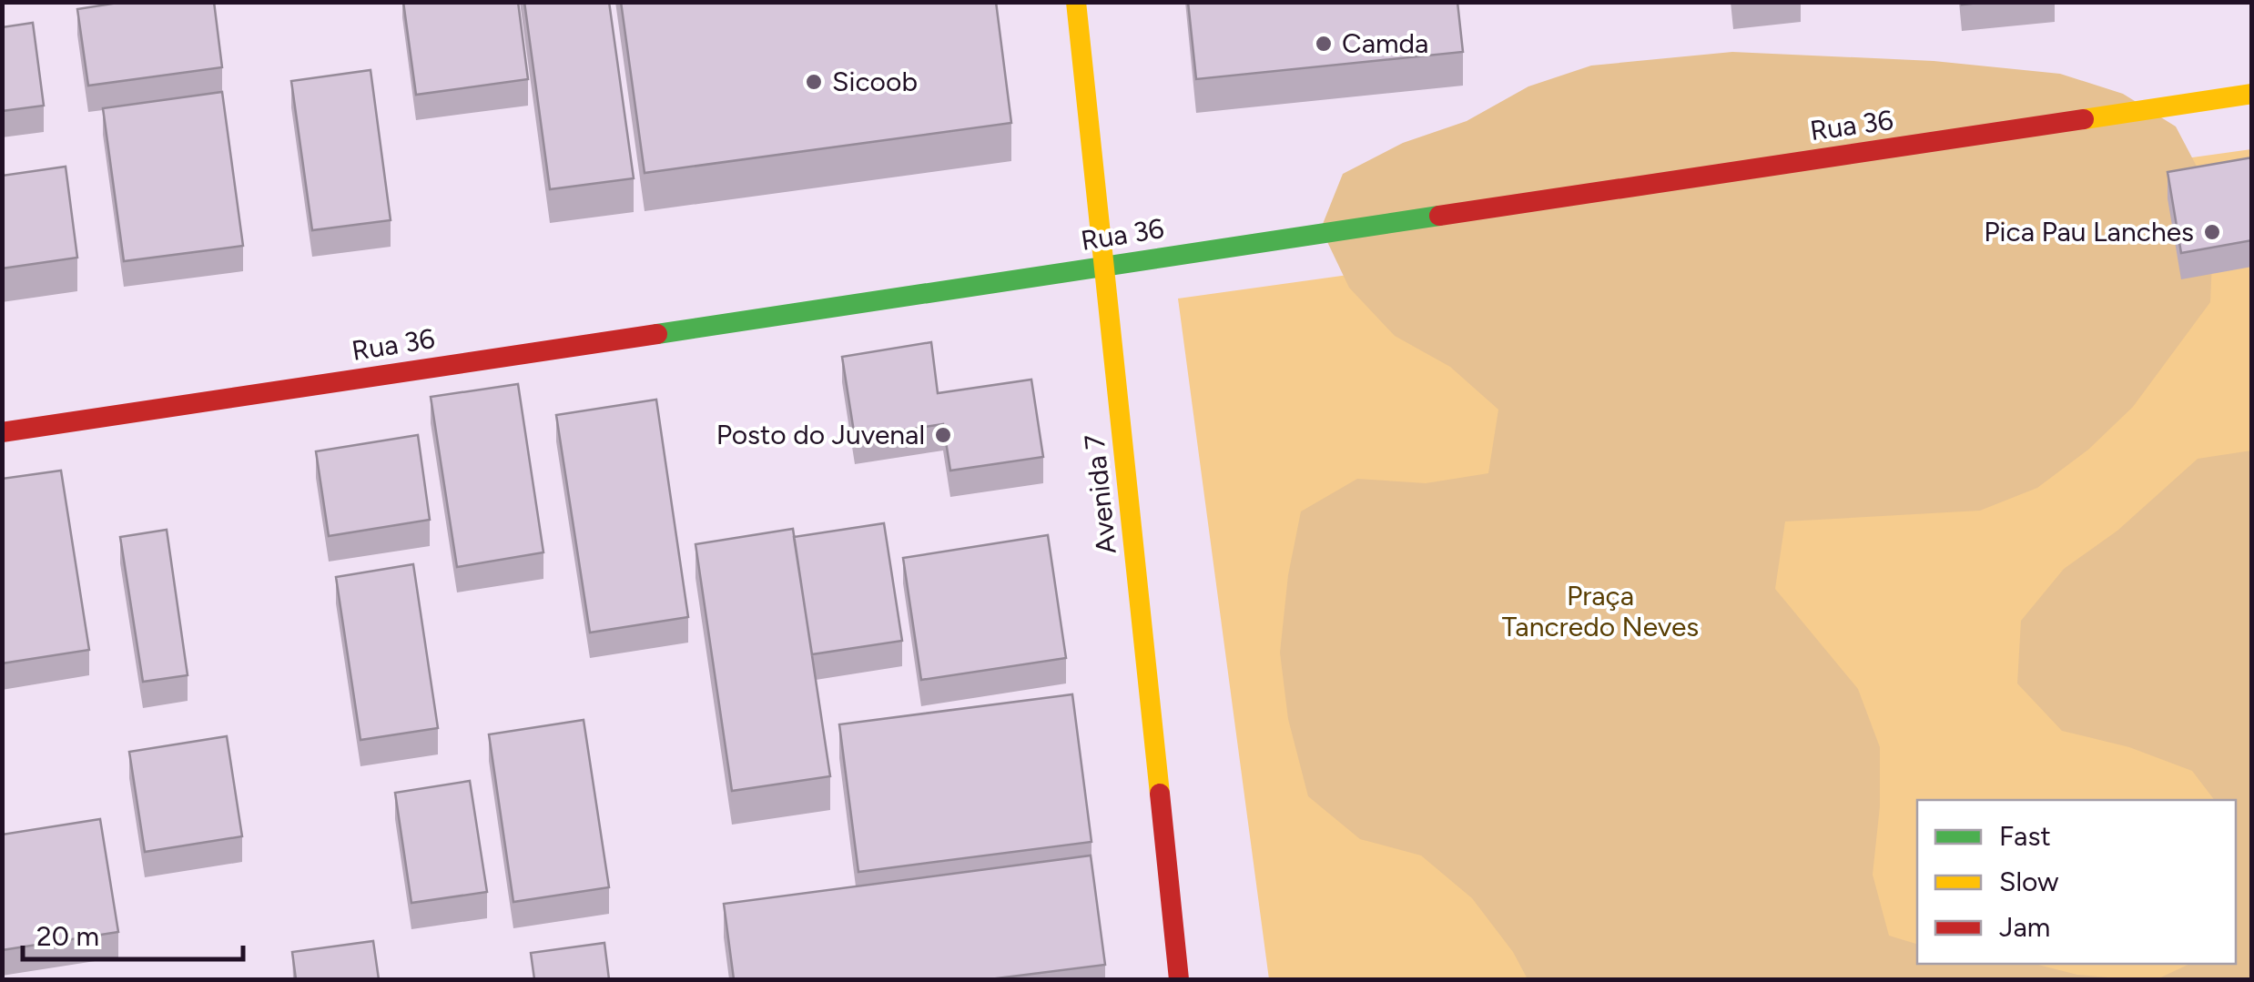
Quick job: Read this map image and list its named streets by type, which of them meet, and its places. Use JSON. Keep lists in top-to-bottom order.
{
  "streets": {
    "street": ["Rua 36", "Avenida 7"]
  },
  "crossings": [
    ["Rua 36", "Avenida 7"]
  ],
  "parks": ["Praça Tancredo Neves"],
  "places": [
    "Camda",
    "Sicoob",
    "Pica Pau Lanches",
    "Posto do Juvenal"
  ],
  "legend": ["Fast", "Slow", "Jam"],
  "scale_bar": "20 m"
}
